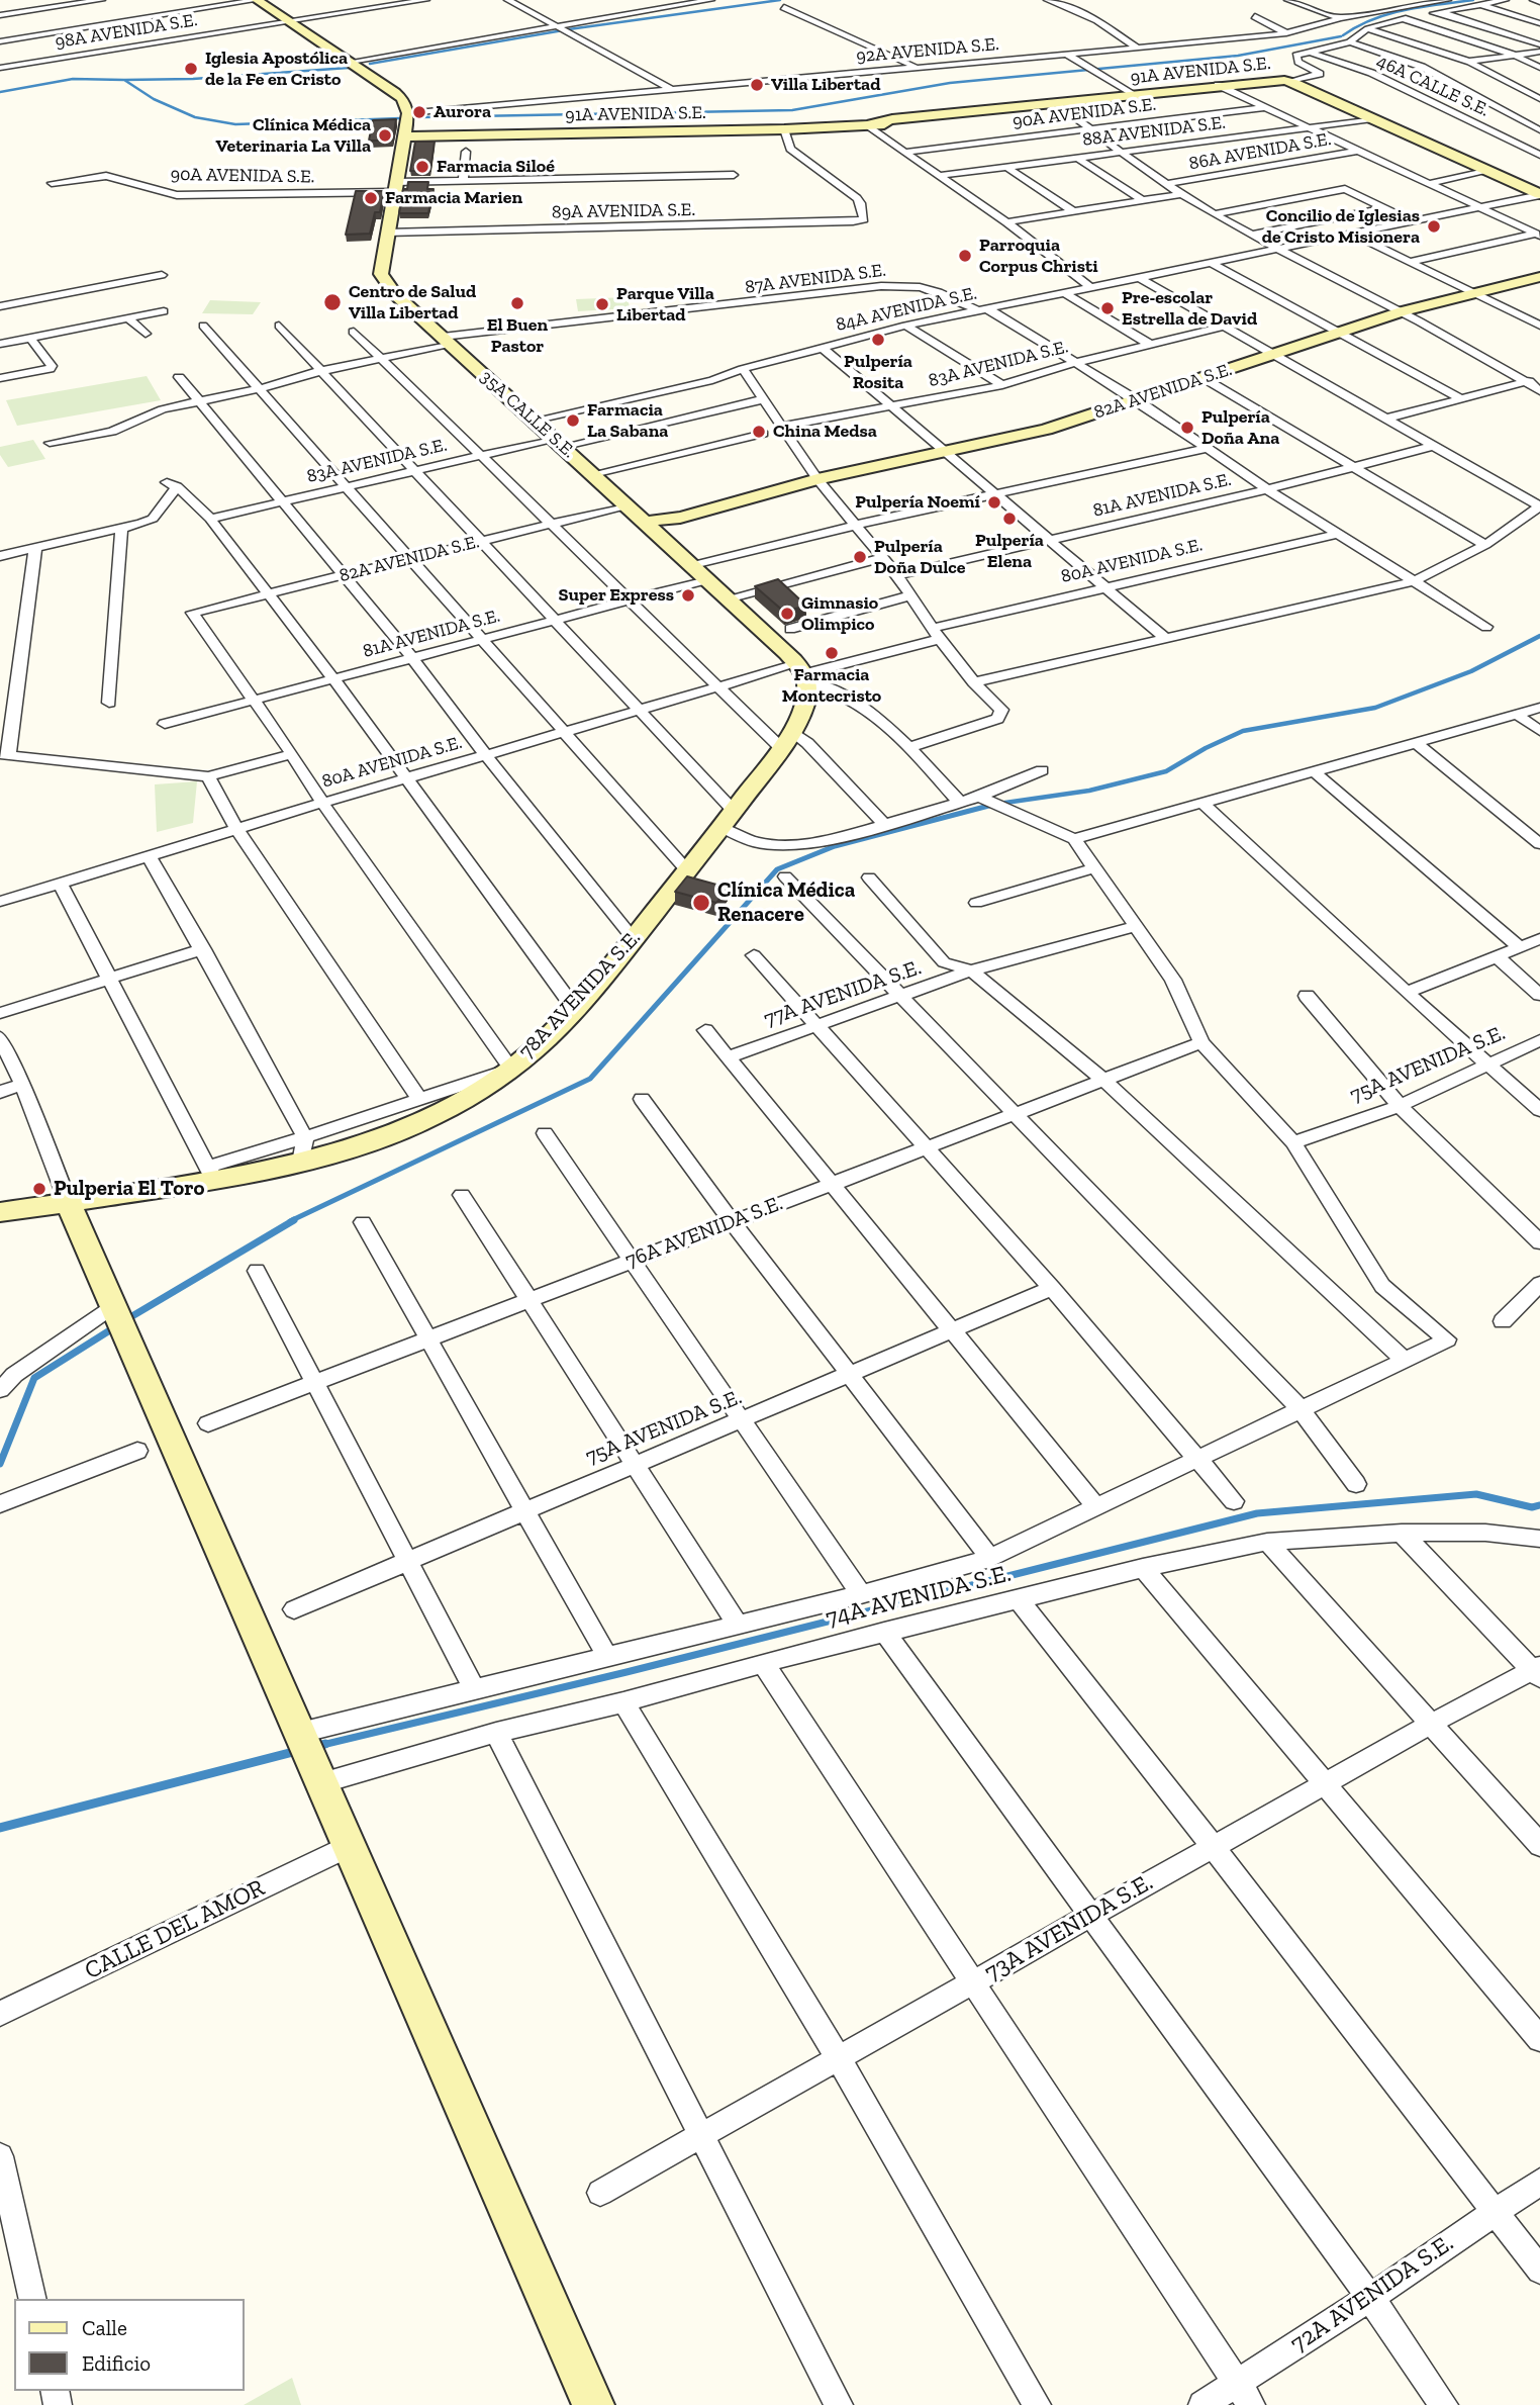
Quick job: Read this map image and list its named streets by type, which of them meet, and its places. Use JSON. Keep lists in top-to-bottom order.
{
  "streets": {
    "street": [
      "98A AVENIDA S.E.",
      "92A AVENIDA S.E.",
      "91A AVENIDA S.E.",
      "46A CALLE S.E.",
      "90A AVENIDA S.E.",
      "88A AVENIDA S.E.",
      "86A AVENIDA S.E.",
      "89A AVENIDA S.E.",
      "87A AVENIDA S.E.",
      "84A AVENIDA S.E.",
      "83A AVENIDA S.E.",
      "82A AVENIDA S.E.",
      "35A CALLE S.E.",
      "81A AVENIDA S.E.",
      "80A AVENIDA S.E.",
      "77A AVENIDA S.E.",
      "78A AVENIDA S.E.",
      "75A AVENIDA S.E.",
      "76A AVENIDA S.E.",
      "74A AVENIDA S.E.",
      "73A AVENIDA S.E.",
      "CALLE DEL AMOR",
      "72A AVENIDA S.E."
    ]
  },
  "crossings": [
    ["92A AVENIDA S.E.", "35A CALLE S.E."],
    ["91A AVENIDA S.E.", "89A AVENIDA S.E."],
    ["91A AVENIDA S.E.", "35A CALLE S.E."],
    ["90A AVENIDA S.E.", "35A CALLE S.E."],
    ["89A AVENIDA S.E.", "35A CALLE S.E."],
    ["87A AVENIDA S.E.", "84A AVENIDA S.E."],
    ["87A AVENIDA S.E.", "83A AVENIDA S.E."],
    ["87A AVENIDA S.E.", "82A AVENIDA S.E."],
    ["87A AVENIDA S.E.", "35A CALLE S.E."],
    ["87A AVENIDA S.E.", "81A AVENIDA S.E."],
    ["87A AVENIDA S.E.", "80A AVENIDA S.E."],
    ["84A AVENIDA S.E.", "35A CALLE S.E."],
    ["83A AVENIDA S.E.", "35A CALLE S.E."],
    ["82A AVENIDA S.E.", "35A CALLE S.E."],
    ["82A AVENIDA S.E.", "81A AVENIDA S.E."],
    ["35A CALLE S.E.", "81A AVENIDA S.E."],
    ["35A CALLE S.E.", "80A AVENIDA S.E."],
    ["35A CALLE S.E.", "78A AVENIDA S.E."],
    ["80A AVENIDA S.E.", "78A AVENIDA S.E."],
    ["75A AVENIDA S.E.", "74A AVENIDA S.E."]
  ],
  "places": [
    "Iglesia Apostólica de la Fe en Cristo",
    "Villa Libertad",
    "Aurora",
    "Clínica Médica Veterinaria La Villa",
    "Farmacia Siloé",
    "Farmacia Marien",
    "Concilio de Iglesias de Cristo Misionera",
    "Parroquia Corpus Christi",
    "Centro de Salud Villa Libertad",
    "El Buen Pastor",
    "Parque Villa Libertad",
    "Pre-escolar Estrella de David",
    "Pulpería Rosita",
    "Farmacia La Sabana",
    "Pulpería Doña Ana",
    "China Medsa",
    "Pulpería Noemí",
    "Pulpería Elena",
    "Pulpería Doña Dulce",
    "Super Express",
    "Gimnasio Olimpico",
    "Farmacia Montecristo",
    "Clínica Médica Renacere",
    "Pulperia El Toro"
  ],
  "legend": ["Calle", "Edificio"]
}
